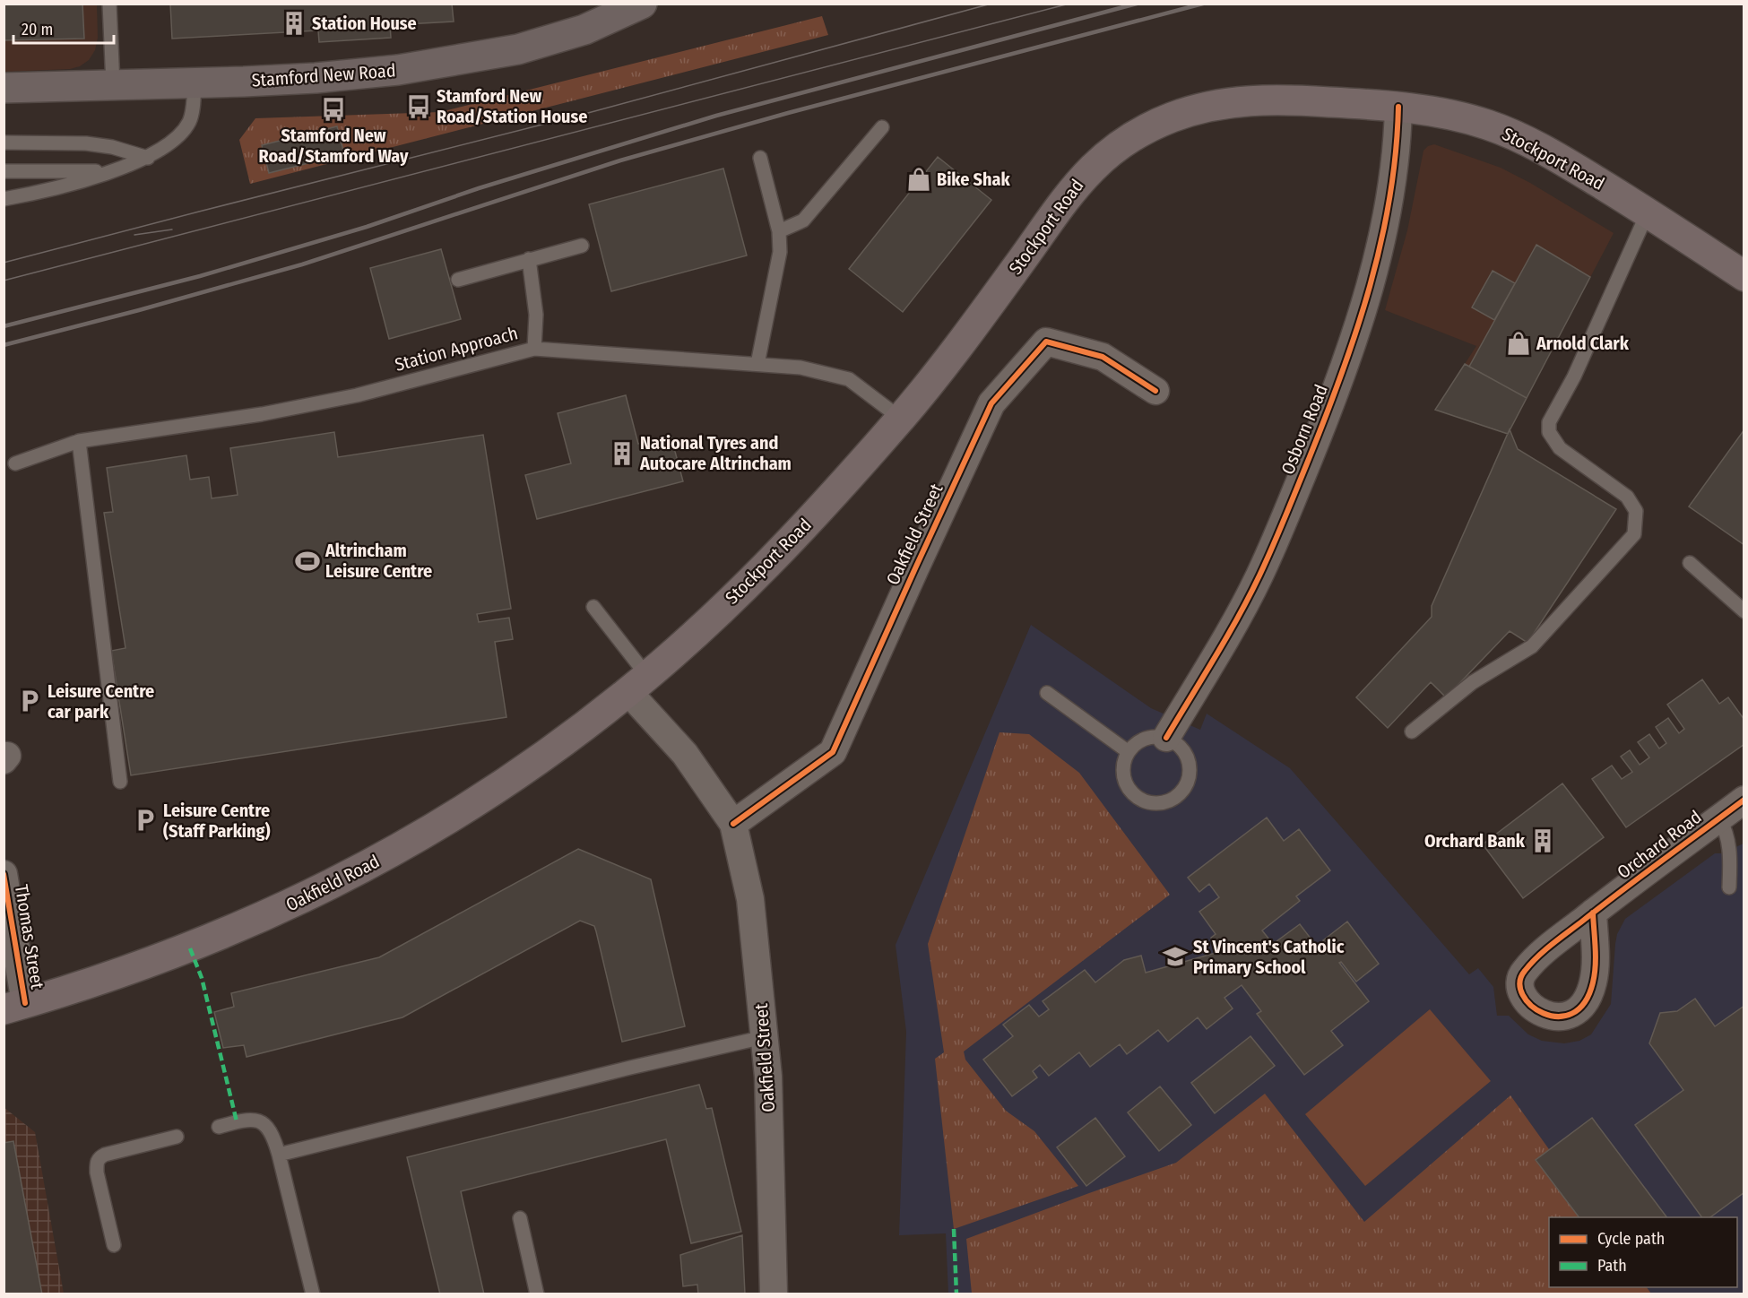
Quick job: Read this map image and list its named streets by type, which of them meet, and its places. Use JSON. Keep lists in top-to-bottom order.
{
  "streets": {
    "main road": ["Stamford New Road", "Stockport Road", "Oakfield Road"],
    "street": [
      "Osborn Road",
      "Oakfield Street",
      "Orchard Road",
      "Thomas Street"
    ],
    "lane": ["Station Approach"]
  },
  "crossings": [
    ["Stockport Road", "Station Approach"],
    ["Stockport Road", "Osborn Road"],
    ["Stockport Road", "Oakfield Street"],
    ["Stockport Road", "Oakfield Road"],
    ["Oakfield Street", "Oakfield Road"],
    ["Oakfield Road", "Thomas Street"]
  ],
  "places": {
    "building": ["Station House", "National Tyres and Autocare Altrincham", "Orchard Bank"],
    "bus stop": ["Stamford New Road/Station House", "Stamford New Road/Stamford Way"],
    "shop": ["Bike Shak", "Arnold Clark"],
    "sports": ["Altrincham Leisure Centre"],
    "parking": ["Leisure Centre car park", "Leisure Centre (Staff Parking)"],
    "school or university": ["St Vincent's Catholic Primary School"]
  },
  "legend": ["Cycle path", "Path"],
  "scale_bar": "20 m"
}
